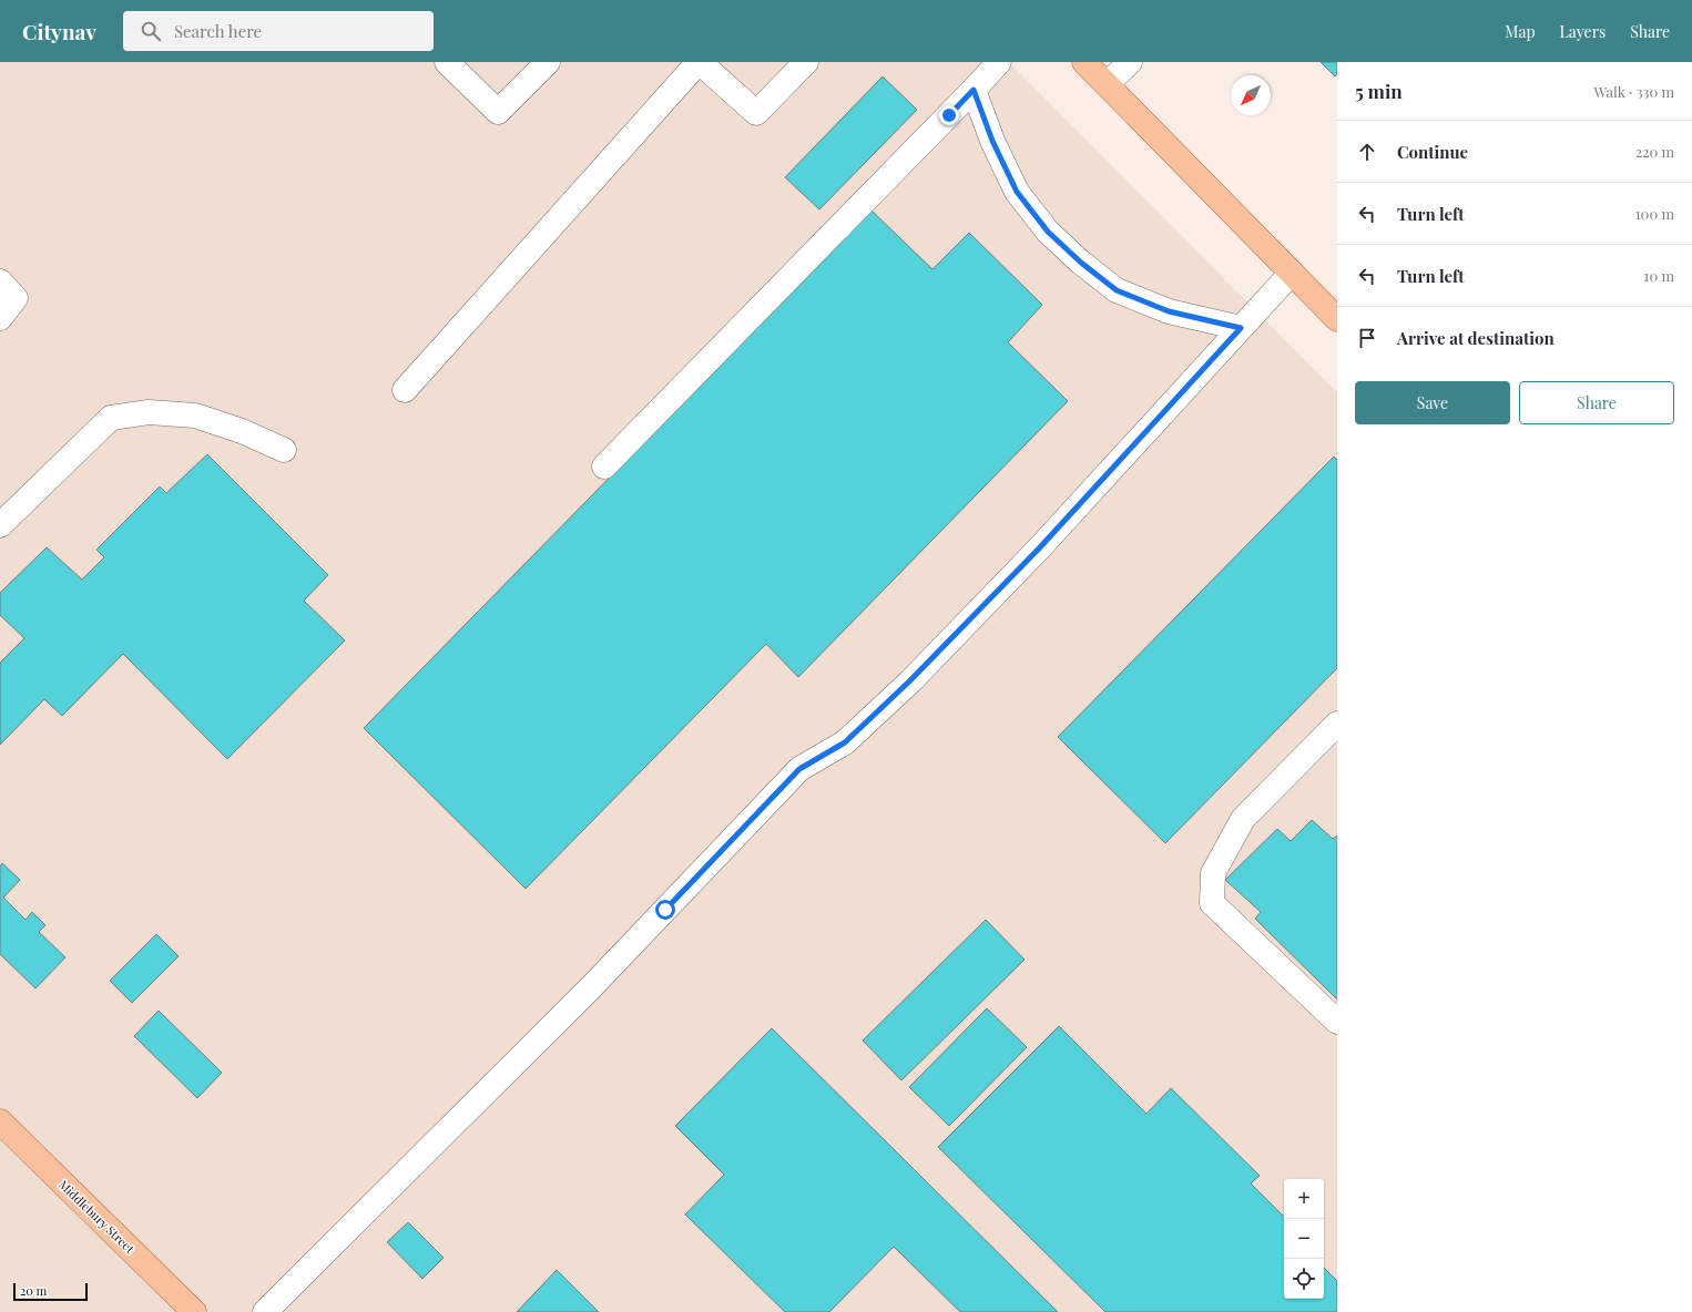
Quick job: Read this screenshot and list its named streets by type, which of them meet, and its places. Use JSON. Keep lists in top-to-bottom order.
{
  "streets": {
    "main road": ["Middlebury Street"]
  },
  "scale_bar": "20 m",
  "north": "bottom left",
  "page": {
    "header": "Citynav",
    "search": "Search here",
    "nav": ["Map", "Layers", "Share"],
    "heading": ["5 min", "Walk · 330 m"],
    "list": [
      ["Continue", "220 m"],
      ["Turn left", "100 m"],
      ["Turn left", "10 m"],
      "Arrive at destination"
    ],
    "buttons": ["Save", "Share"],
    "map_buttons": ["+", "−"],
    "scale": "20 m"
  }
}
